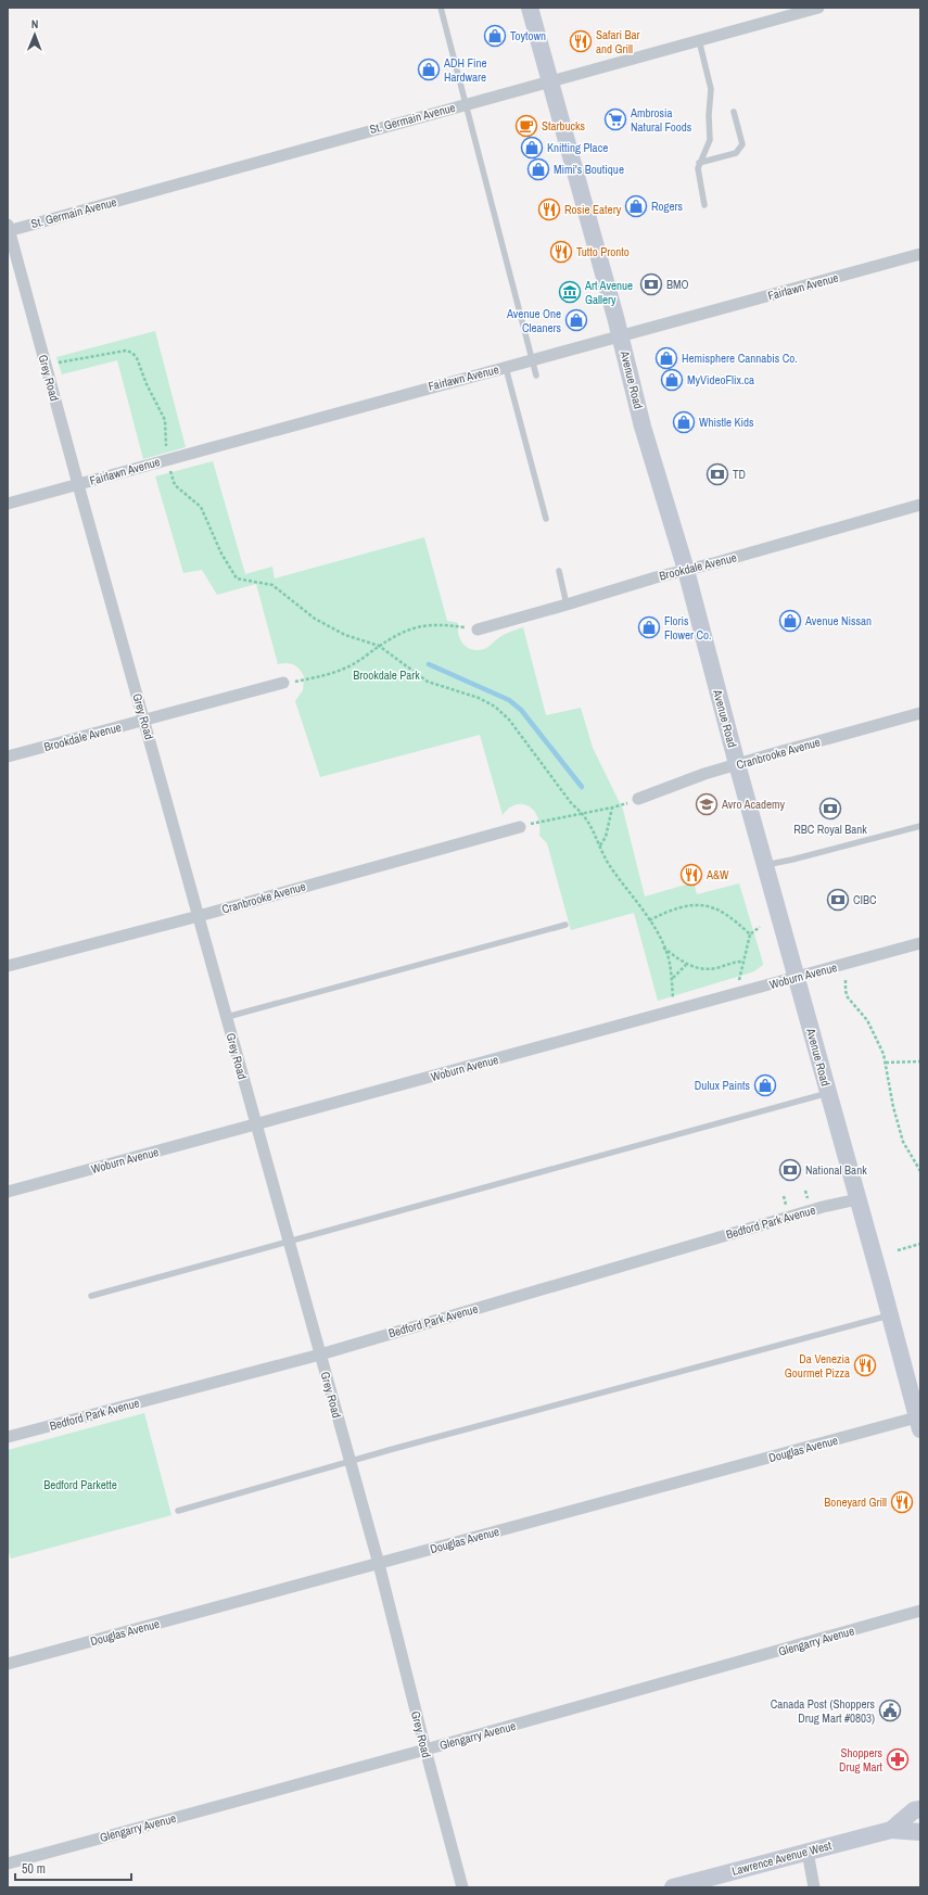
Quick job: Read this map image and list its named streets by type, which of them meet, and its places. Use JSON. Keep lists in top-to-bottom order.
{
  "streets": {
    "main road": ["Avenue Road", "Lawrence Avenue West"],
    "street": [
      "St. Germain Avenue",
      "Fairlawn Avenue",
      "Grey Road",
      "Brookdale Avenue",
      "Cranbrooke Avenue",
      "Woburn Avenue",
      "Bedford Park Avenue",
      "Douglas Avenue",
      "Glengarry Avenue"
    ]
  },
  "crossings": [
    ["St. Germain Avenue", "Grey Road"],
    ["St. Germain Avenue", "Avenue Road"],
    ["Fairlawn Avenue", "Grey Road"],
    ["Fairlawn Avenue", "Avenue Road"],
    ["Grey Road", "Brookdale Avenue"],
    ["Grey Road", "Cranbrooke Avenue"],
    ["Grey Road", "Woburn Avenue"],
    ["Grey Road", "Bedford Park Avenue"],
    ["Grey Road", "Douglas Avenue"],
    ["Grey Road", "Glengarry Avenue"],
    ["Avenue Road", "Brookdale Avenue"],
    ["Avenue Road", "Cranbrooke Avenue"],
    ["Avenue Road", "Woburn Avenue"],
    ["Avenue Road", "Bedford Park Avenue"],
    ["Avenue Road", "Douglas Avenue"]
  ],
  "parks": ["Brookdale Park", "Bedford Parkette"],
  "places": {
    "shop": [
      "Toytown",
      "ADH Fine Hardware",
      "Knitting Place",
      "Mimi's Boutique",
      "Rogers",
      "Avenue One Cleaners",
      "Hemisphere Cannabis Co.",
      "MyVideoFlix.ca",
      "Whistle Kids",
      "Avenue Nissan",
      "Floris Flower Co.",
      "Dulux Paints"
    ],
    "restaurant": [
      "Safari Bar and Grill",
      "Rosie Eatery",
      "Tutto Pronto",
      "A&W",
      "Da Venezia Gourmet Pizza",
      "Boneyard Grill"
    ],
    "supermarket": ["Ambrosia Natural Foods"],
    "cafe": ["Starbucks"],
    "bank": [
      "BMO",
      "TD",
      "RBC Royal Bank",
      "CIBC",
      "National Bank"
    ],
    "museum": ["Art Avenue Gallery"],
    "school or university": ["Avro Academy"],
    "public building": ["Canada Post (Shoppers Drug Mart #0803)"],
    "pharmacy": ["Shoppers Drug Mart"]
  },
  "scale_bar": "50 m",
  "north": "top"
}
